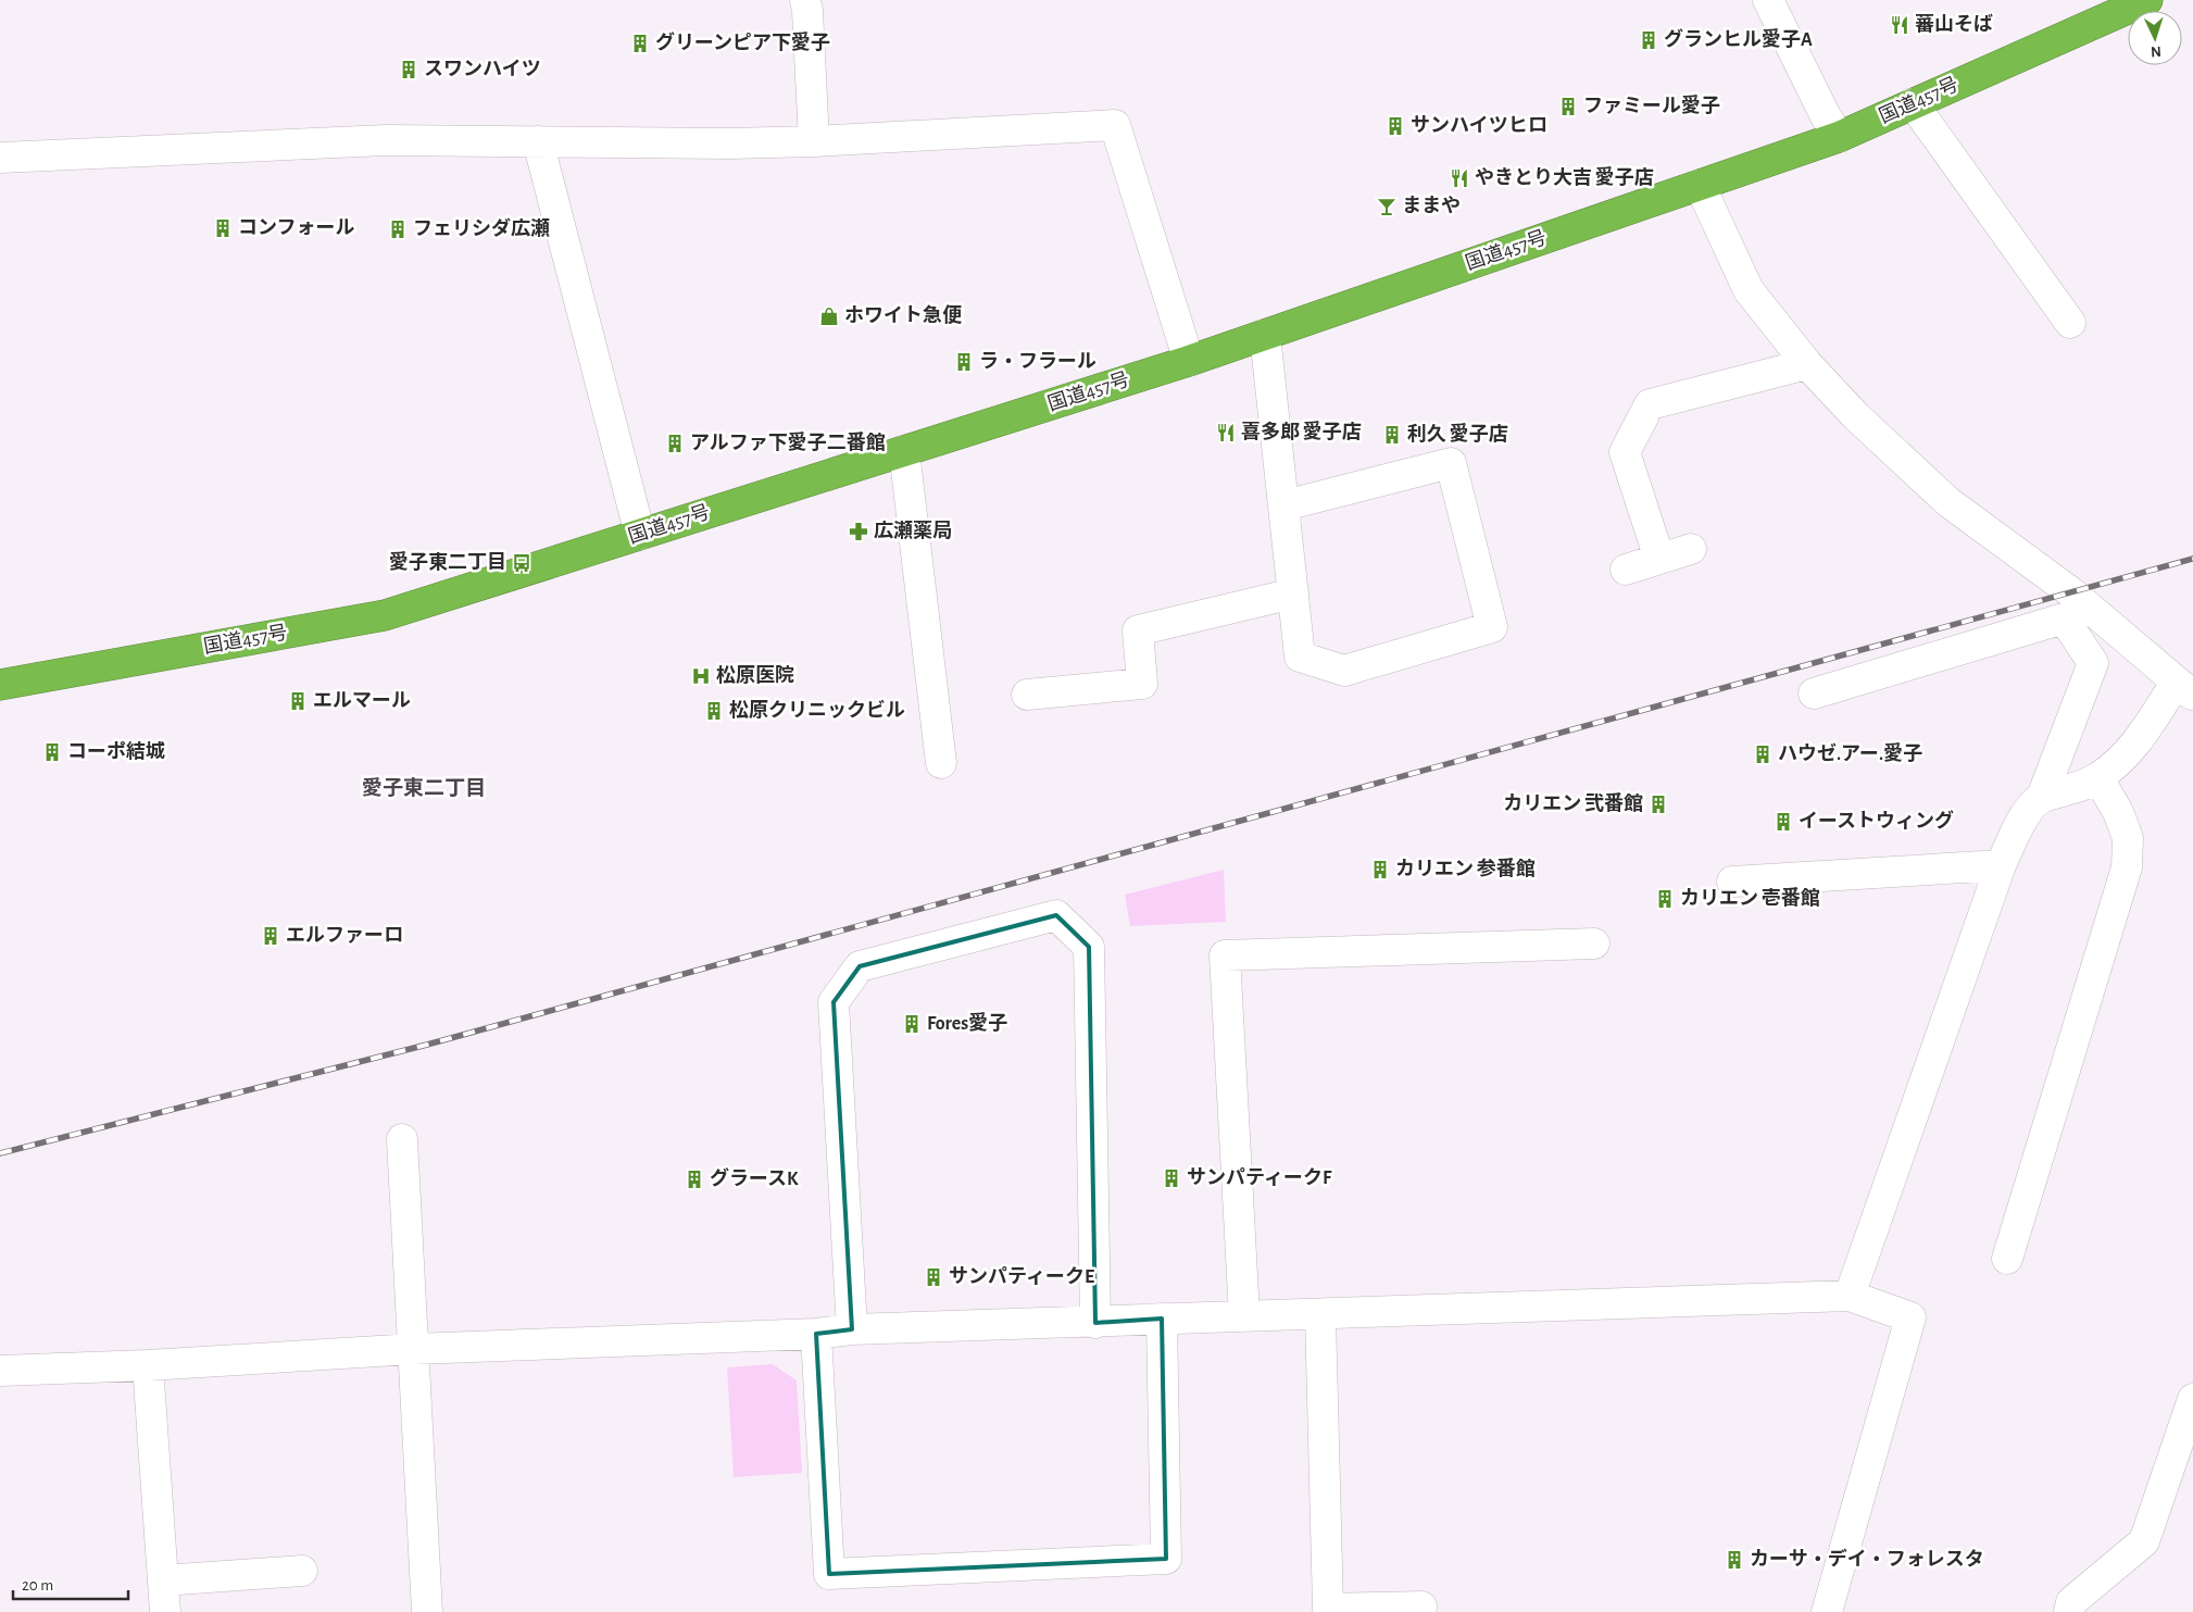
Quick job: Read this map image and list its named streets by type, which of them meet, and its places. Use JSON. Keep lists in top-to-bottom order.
{
  "streets": {
    "highway": ["国道457号"]
  },
  "districts": ["愛子東二丁目"],
  "places": {
    "restaurant": ["蕃山そば", "やきとり大吉 愛子店", "喜多郎 愛子店"],
    "building": [
      "グランヒル愛子A",
      "グリーンピア下愛子",
      "スワンハイツ",
      "ファミール愛子",
      "サンハイツヒロ",
      "コンフォール",
      "フェリシダ広瀬",
      "ラ・フラール",
      "利久 愛子店",
      "アルファ下愛子二番館",
      "エルマール",
      "松原クリニックビル",
      "コーポ結城",
      "ハウゼ.アー.愛子",
      "カリエン 弐番館",
      "イーストウィング",
      "カリエン 参番館",
      "カリエン 壱番館",
      "エルファーロ",
      "Fores愛子",
      "サンパティークF",
      "グラースK",
      "サンパティークE",
      "カーサ・デイ・フォレスタ"
    ],
    "bar": ["ままや"],
    "shop": ["ホワイト急便"],
    "pharmacy": ["広瀬薬局"],
    "bus stop": ["愛子東二丁目"],
    "hospital": ["松原医院"]
  },
  "scale_bar": "20 m",
  "north": "bottom"
}
